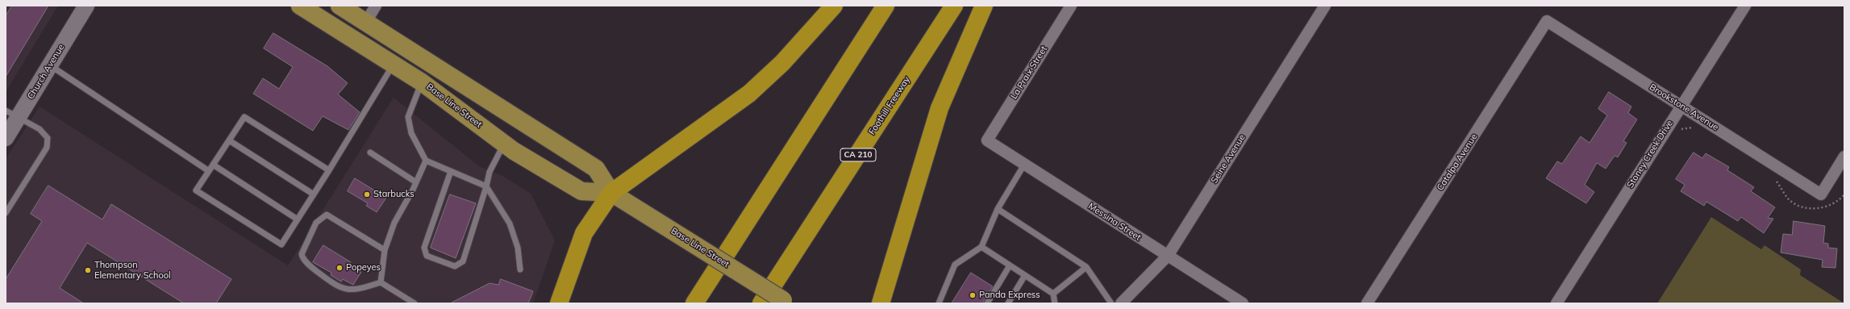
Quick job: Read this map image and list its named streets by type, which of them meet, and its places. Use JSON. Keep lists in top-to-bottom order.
{
  "streets": {
    "highway": ["Foothill Freeway", "CA 210"],
    "main road": ["Base Line Street"],
    "street": [
      "Church Avenue",
      "La Praix Street",
      "Brookstone Avenue",
      "Stoney Creek Drive",
      "Seine Avenue",
      "Catalpa Avenue",
      "Messina Street"
    ]
  },
  "crossings": [
    ["La Praix Street", "Messina Street"],
    ["Brookstone Avenue", "Stoney Creek Drive"],
    ["Brookstone Avenue", "Catalpa Avenue"],
    ["Seine Avenue", "Messina Street"]
  ],
  "places": [
    "Starbucks",
    "Popeyes",
    "Thompson Elementary School",
    "Panda Express"
  ]
}
